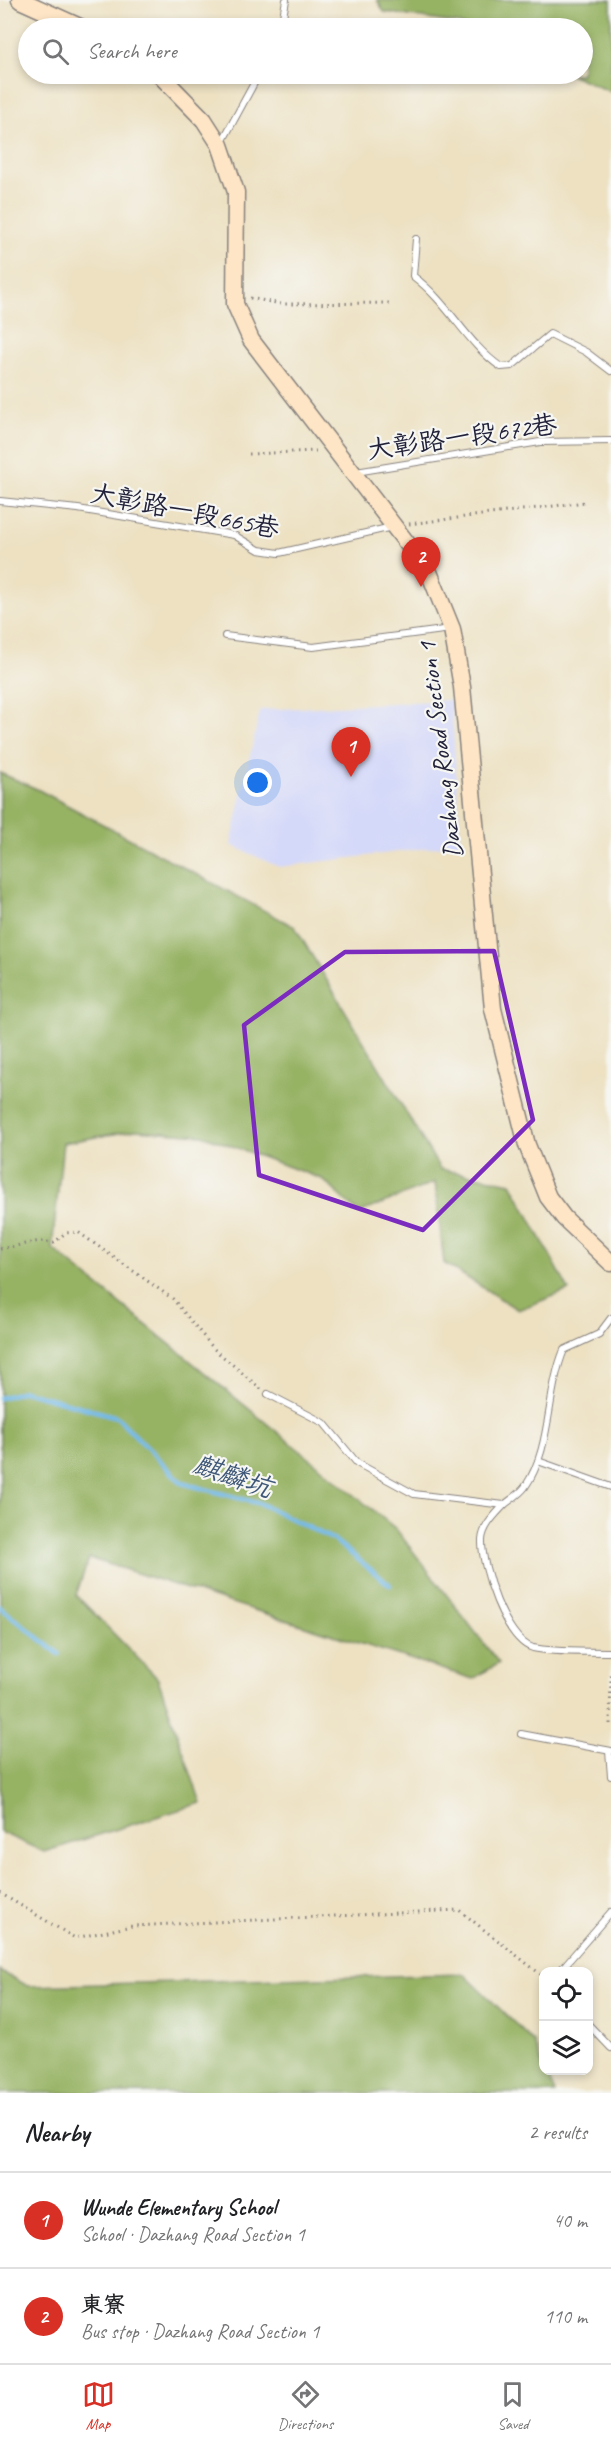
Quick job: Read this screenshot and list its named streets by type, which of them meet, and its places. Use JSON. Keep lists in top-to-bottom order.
{
  "streets": {
    "main road": ["Dazhang Road Section 1"],
    "lane": ["大彰路一段672巷", "大彰路一段665巷"]
  },
  "crossings": [
    ["大彰路一段672巷", "Dazhang Road Section 1"],
    ["大彰路一段665巷", "Dazhang Road Section 1"]
  ],
  "water": ["麒麟坑"],
  "page": {
    "search": "Search here",
    "pins": ["2", "1"],
    "heading": ["Nearby", "2 results"],
    "list": [
      {
        "mark": "1",
        "name": "Wunde Elementary School",
        "note": "School · Dazhang Road Section 1",
        "value": "40 m"
      },
      {
        "mark": "2",
        "name": "東寮",
        "note": "Bus stop · Dazhang Road Section 1",
        "value": "110 m"
      }
    ],
    "nav": ["Map", "Directions", "Saved"]
  }
}
